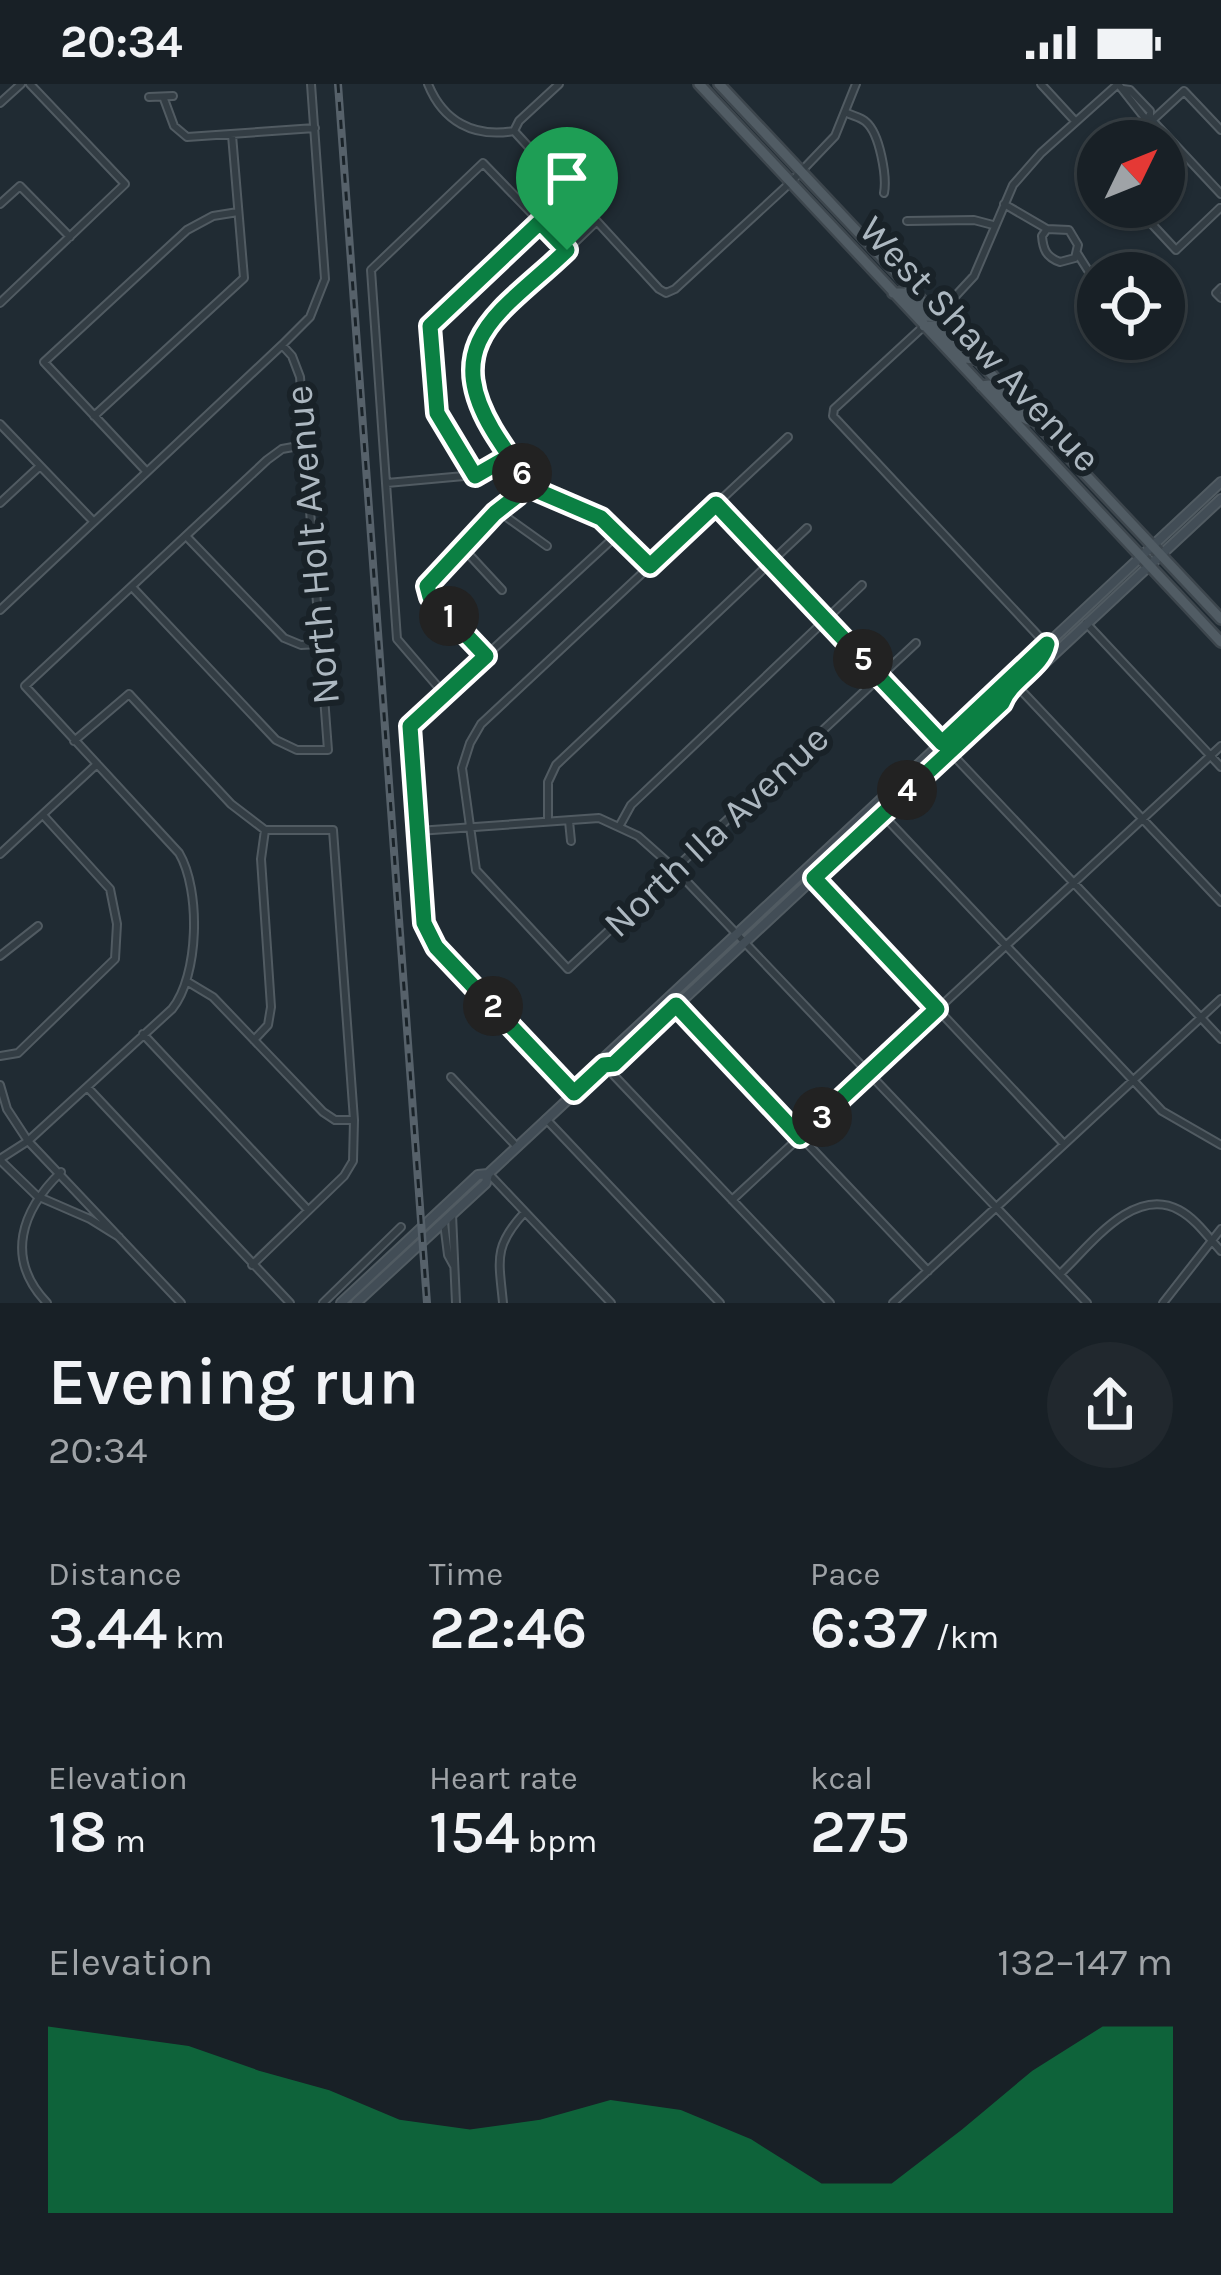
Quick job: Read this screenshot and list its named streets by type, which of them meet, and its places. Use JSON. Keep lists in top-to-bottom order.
{
  "streets": {
    "main road": ["West Shaw Avenue"],
    "street": ["North Holt Avenue", "North Ila Avenue"]
  },
  "north": "top right",
  "page": {
    "status": "20:34",
    "pins": [
      "6",
      "1",
      "5",
      "4",
      "2",
      "3"
    ],
    "heading": ["Evening run", "20:34"],
    "stats": [
      ["Distance", "3.44 km"],
      ["Time", "22:46"],
      ["Pace", "6:37 /km"],
      ["Elevation", "18 m"],
      ["Heart rate", "154 bpm"],
      ["kcal", "275"]
    ],
    "chart": ["Elevation", "132–147 m"]
  }
}
